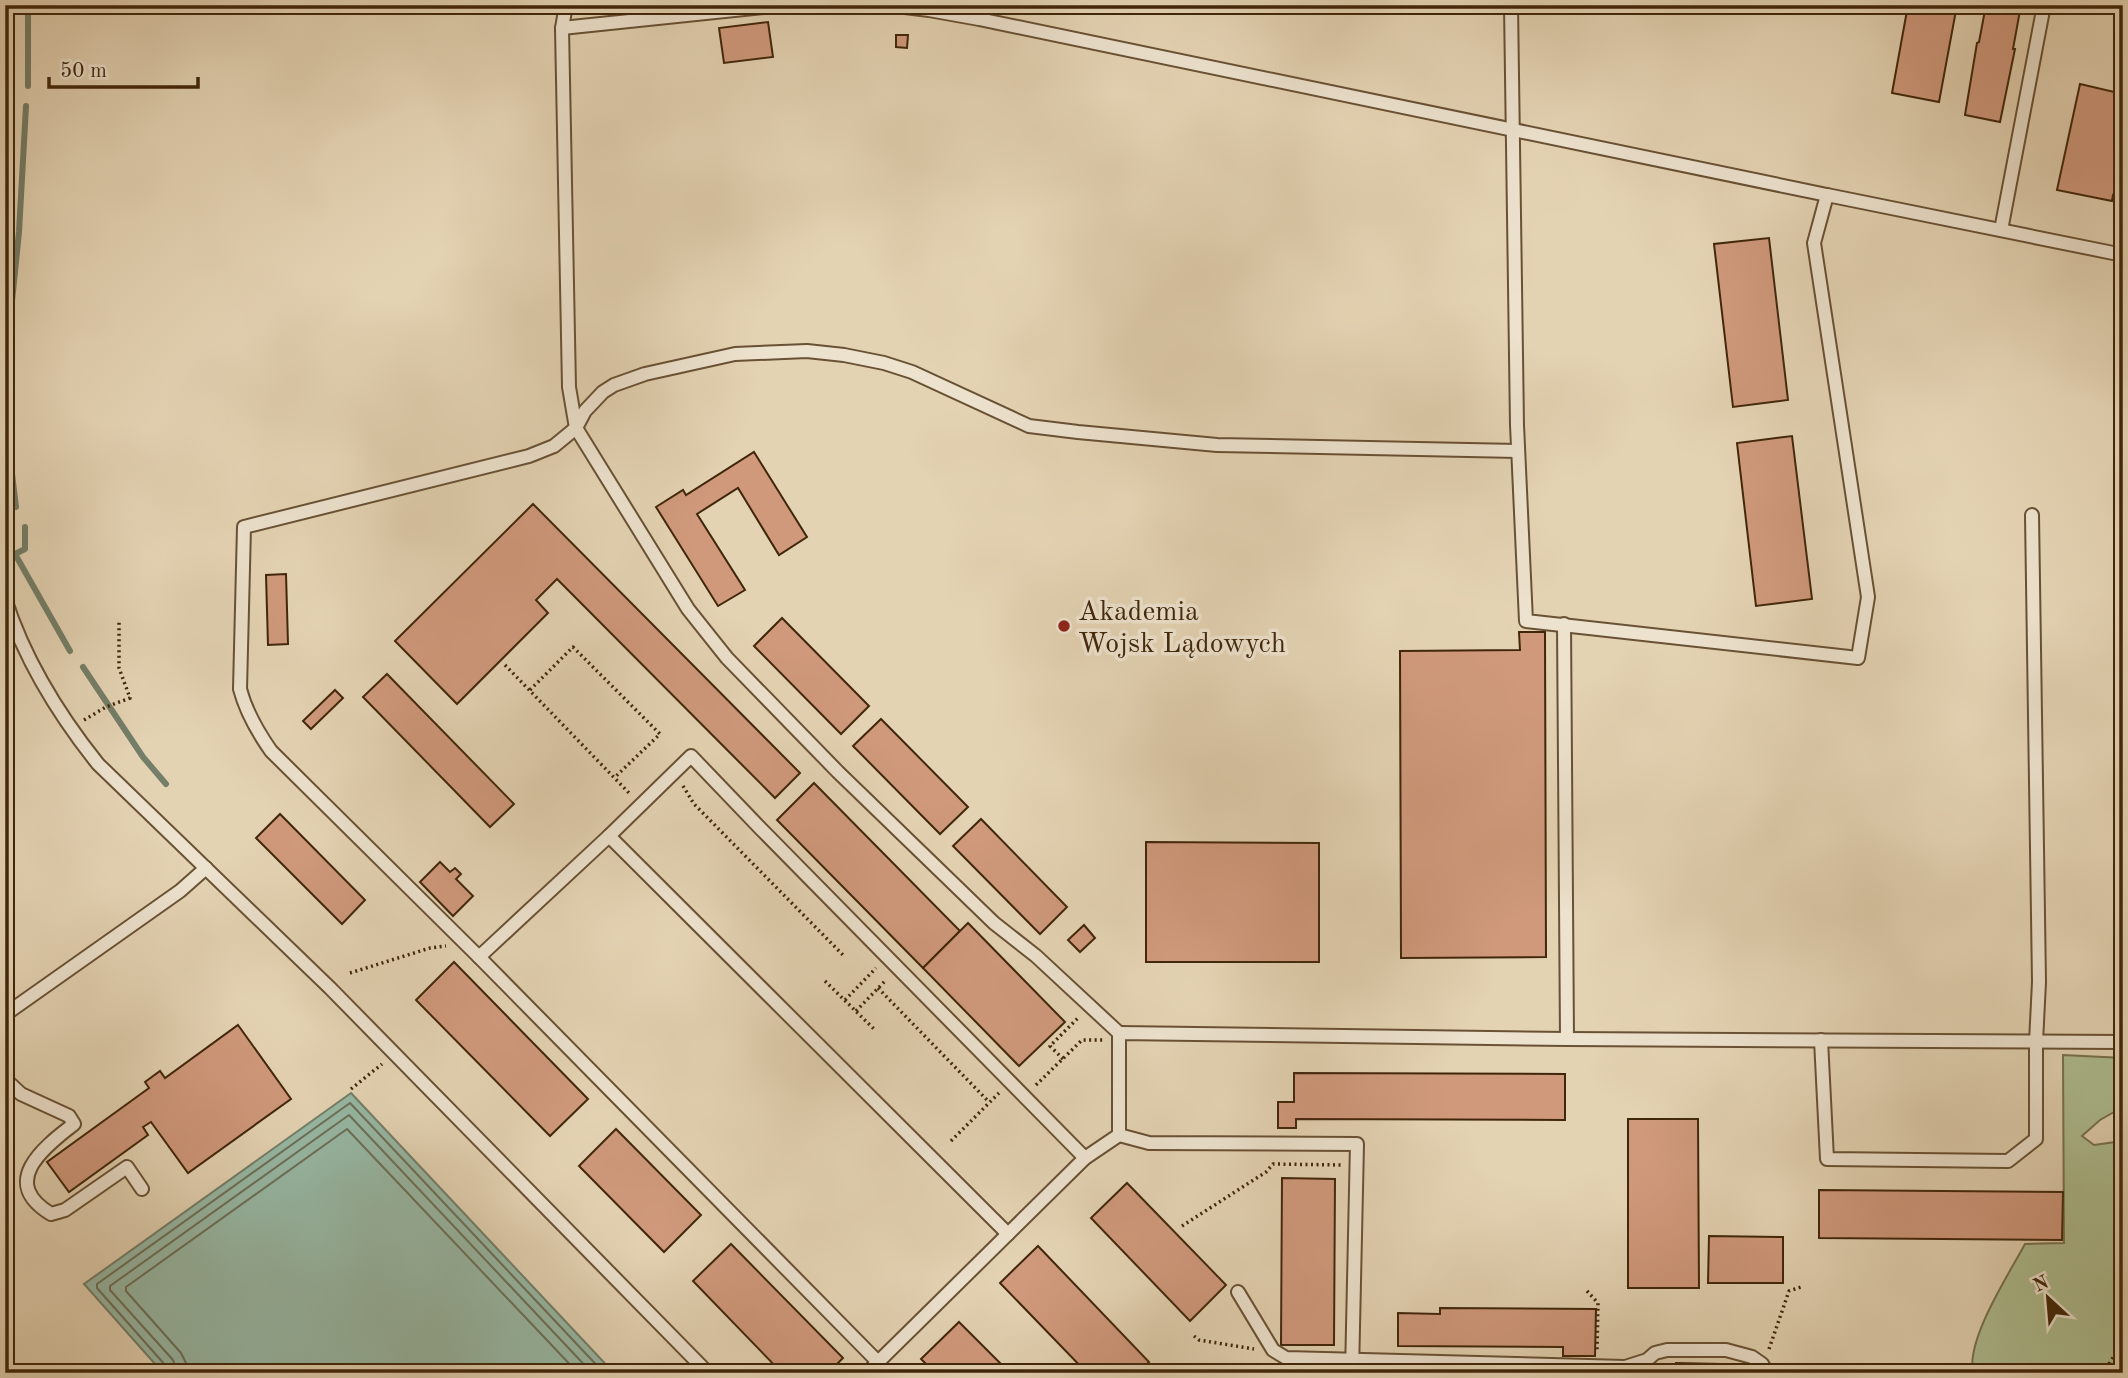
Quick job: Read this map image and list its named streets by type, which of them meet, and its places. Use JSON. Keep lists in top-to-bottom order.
{
  "places": ["Akademia Wojsk Lądowych"],
  "scale_bar": "50 m",
  "north": "top left"
}
